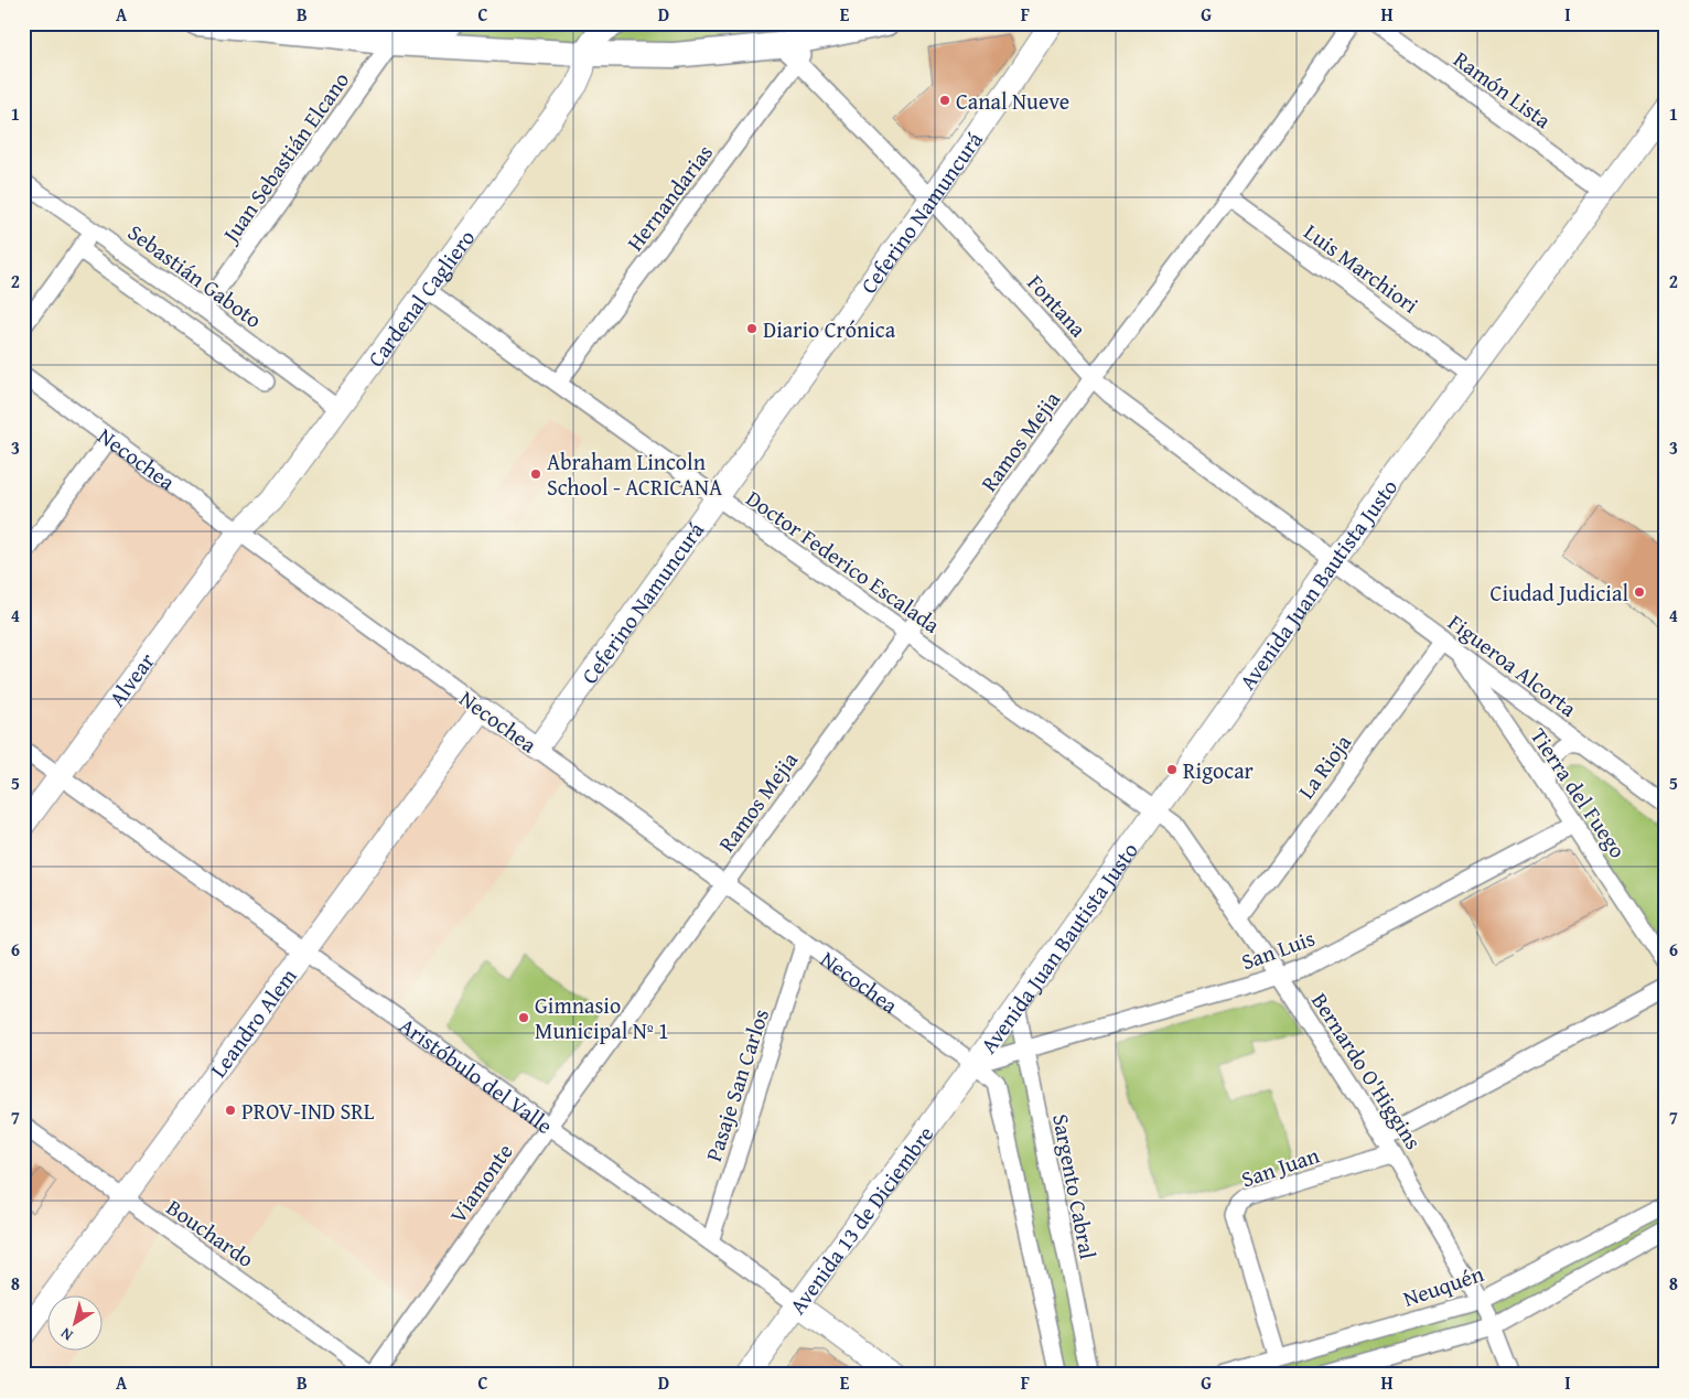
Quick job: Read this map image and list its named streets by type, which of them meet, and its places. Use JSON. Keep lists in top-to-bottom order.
{
  "streets": {
    "main road": [
      "Ceferino Namuncurá",
      "Cardenal Cagliero",
      "Necochea",
      "Avenida Juan Bautista Justo",
      "Alvear",
      "Leandro Alem",
      "Aristóbulo del Valle",
      "Avenida 13 de Diciembre"
    ],
    "street": [
      "Ramón Lista",
      "Juan Sebastián Elcano",
      "Hernandarias",
      "Luis Marchiori",
      "Sebastián Gaboto",
      "Fontana",
      "Ramos Mejia",
      "Doctor Federico Escalada",
      "Figueroa Alcorta",
      "La Rioja",
      "Tierra del Fuego",
      "San Luis",
      "Bernardo O'Higgins",
      "Pasaje San Carlos",
      "San Juan",
      "Viamonte",
      "Sargento Cabral",
      "Bouchardo",
      "Neuquén"
    ]
  },
  "crossings": [
    ["Ramón Lista", "Avenida Juan Bautista Justo"],
    ["Juan Sebastián Elcano", "Sebastián Gaboto"],
    ["Hernandarias", "Fontana"],
    ["Hernandarias", "Doctor Federico Escalada"],
    ["Ceferino Namuncurá", "Fontana"],
    ["Ceferino Namuncurá", "Necochea"],
    ["Ceferino Namuncurá", "Doctor Federico Escalada"],
    ["Luis Marchiori", "Ramos Mejia"],
    ["Luis Marchiori", "Avenida Juan Bautista Justo"],
    ["Sebastián Gaboto", "Cardenal Cagliero"],
    ["Cardenal Cagliero", "Necochea"],
    ["Cardenal Cagliero", "Doctor Federico Escalada"],
    ["Cardenal Cagliero", "Alvear"],
    ["Fontana", "Ramos Mejia"],
    ["Fontana", "Avenida Juan Bautista Justo"],
    ["Fontana", "Figueroa Alcorta"],
    ["Ramos Mejia", "Necochea"],
    ["Ramos Mejia", "Doctor Federico Escalada"],
    ["Ramos Mejia", "Viamonte"],
    ["Necochea", "Avenida Juan Bautista Justo"],
    ["Necochea", "Alvear"],
    ["Necochea", "San Luis"],
    ["Necochea", "Leandro Alem"],
    ["Necochea", "Pasaje San Carlos"],
    ["Necochea", "Viamonte"],
    ["Necochea", "Avenida 13 de Diciembre"],
    ["Doctor Federico Escalada", "Avenida Juan Bautista Justo"],
    ["Doctor Federico Escalada", "Bernardo O'Higgins"],
    ["Avenida Juan Bautista Justo", "Figueroa Alcorta"],
    ["Avenida Juan Bautista Justo", "San Luis"],
    ["Avenida Juan Bautista Justo", "Bernardo O'Higgins"],
    ["Avenida Juan Bautista Justo", "Sargento Cabral"],
    ["Avenida Juan Bautista Justo", "Avenida 13 de Diciembre"],
    ["Figueroa Alcorta", "La Rioja"],
    ["Figueroa Alcorta", "Tierra del Fuego"],
    ["Alvear", "Aristóbulo del Valle"],
    ["La Rioja", "Tierra del Fuego"],
    ["La Rioja", "Bernardo O'Higgins"],
    ["Tierra del Fuego", "San Luis"],
    ["San Luis", "Bernardo O'Higgins"],
    ["San Luis", "Sargento Cabral"],
    ["San Luis", "Avenida 13 de Diciembre"],
    ["Leandro Alem", "Aristóbulo del Valle"],
    ["Leandro Alem", "Bouchardo"],
    ["Bernardo O'Higgins", "San Juan"],
    ["Bernardo O'Higgins", "Neuquén"],
    ["Aristóbulo del Valle", "Pasaje San Carlos"],
    ["Aristóbulo del Valle", "Viamonte"],
    ["Aristóbulo del Valle", "Avenida 13 de Diciembre"],
    ["San Juan", "Neuquén"],
    ["Viamonte", "Bouchardo"]
  ],
  "places": [
    "Canal Nueve",
    "Diario Crónica",
    "Abraham Lincoln School - ACRICANA",
    "Ciudad Judicial",
    "Rigocar",
    "Gimnasio Municipal Nº 1",
    "PROV-IND SRL"
  ],
  "north": "bottom left",
  "grid": {
    "columns": [
      "A",
      "B",
      "C",
      "D",
      "E",
      "F",
      "G",
      "H",
      "I"
    ],
    "rows": [
      "1",
      "2",
      "3",
      "4",
      "5",
      "6",
      "7",
      "8"
    ]
  }
}
